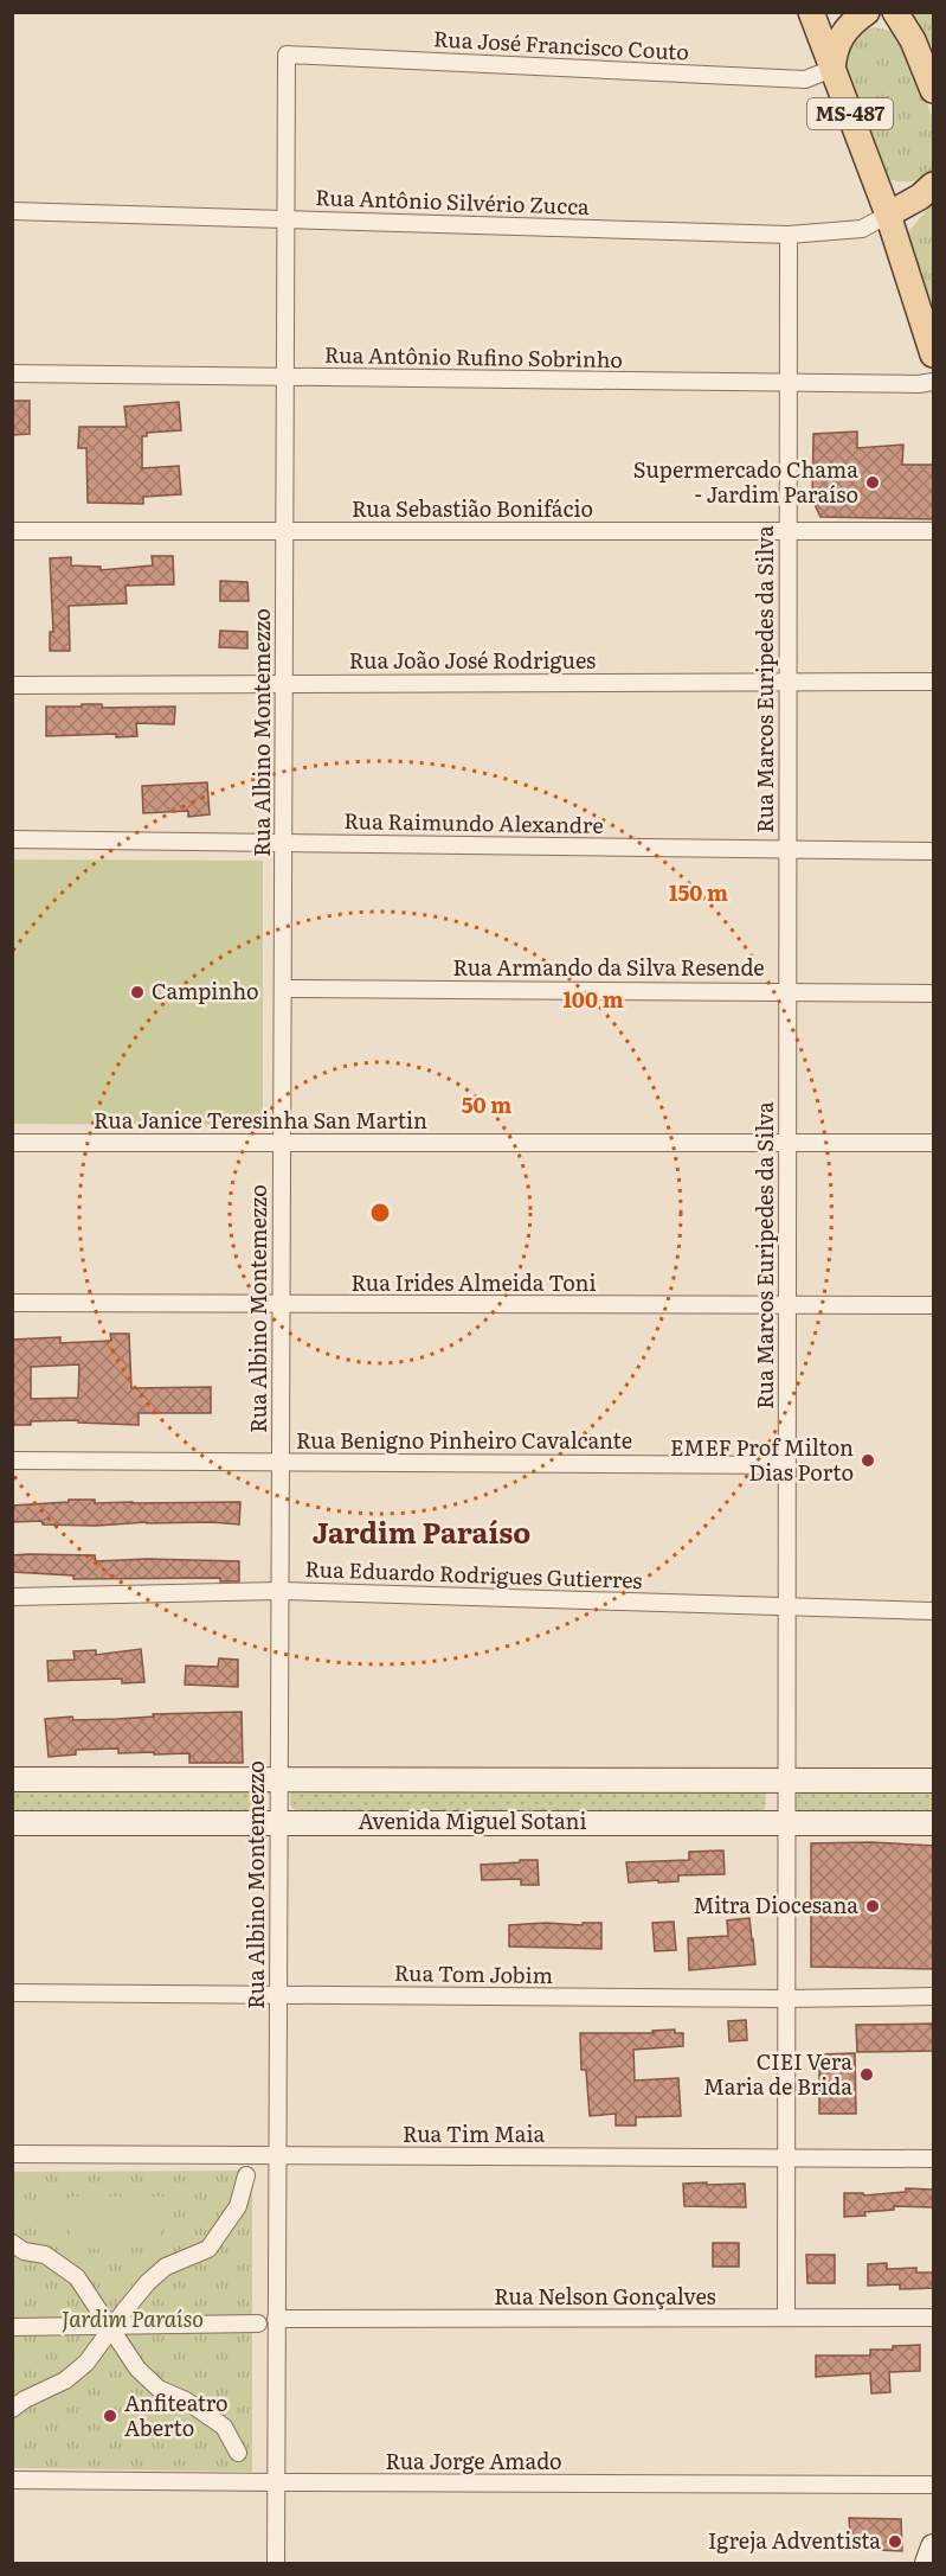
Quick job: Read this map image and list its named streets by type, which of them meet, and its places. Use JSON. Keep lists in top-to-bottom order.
{
  "streets": {
    "main road": ["MS-487"],
    "street": [
      "Rua José Francisco Couto",
      "Rua Antônio Silvério Zucca",
      "Rua Antônio Rufino Sobrinho",
      "Rua Sebastião Bonifácio",
      "Rua João José Rodrigues",
      "Rua Marcos Euripedes da Silva",
      "Rua Albino Montemezzo",
      "Rua Raimundo Alexandre",
      "Rua Armando da Silva Resende",
      "Rua Janice Teresinha San Martin",
      "Rua Irides Almeida Toni",
      "Rua Benigno Pinheiro Cavalcante",
      "Rua Eduardo Rodrigues Gutierres",
      "Avenida Miguel Sotani",
      "Rua Tom Jobim",
      "Rua Tim Maia",
      "Rua Nelson Gonçalves",
      "Rua Jorge Amado"
    ]
  },
  "crossings": [
    ["Rua José Francisco Couto", "MS-487"],
    ["Rua José Francisco Couto", "Rua Albino Montemezzo"],
    ["MS-487", "Rua Antônio Silvério Zucca"],
    ["Rua Antônio Silvério Zucca", "Rua Marcos Euripedes da Silva"],
    ["Rua Antônio Silvério Zucca", "Rua Albino Montemezzo"],
    ["Rua Antônio Rufino Sobrinho", "Rua Marcos Euripedes da Silva"],
    ["Rua Antônio Rufino Sobrinho", "Rua Albino Montemezzo"],
    ["Rua Sebastião Bonifácio", "Rua Marcos Euripedes da Silva"],
    ["Rua Sebastião Bonifácio", "Rua Albino Montemezzo"],
    ["Rua João José Rodrigues", "Rua Marcos Euripedes da Silva"],
    ["Rua João José Rodrigues", "Rua Albino Montemezzo"],
    ["Rua Marcos Euripedes da Silva", "Rua Raimundo Alexandre"],
    ["Rua Marcos Euripedes da Silva", "Rua Armando da Silva Resende"],
    ["Rua Marcos Euripedes da Silva", "Rua Janice Teresinha San Martin"],
    ["Rua Marcos Euripedes da Silva", "Rua Irides Almeida Toni"],
    ["Rua Marcos Euripedes da Silva", "Rua Benigno Pinheiro Cavalcante"],
    ["Rua Marcos Euripedes da Silva", "Rua Eduardo Rodrigues Gutierres"],
    ["Rua Marcos Euripedes da Silva", "Avenida Miguel Sotani"],
    ["Rua Marcos Euripedes da Silva", "Rua Tom Jobim"],
    ["Rua Marcos Euripedes da Silva", "Rua Tim Maia"],
    ["Rua Marcos Euripedes da Silva", "Rua Nelson Gonçalves"],
    ["Rua Albino Montemezzo", "Rua Raimundo Alexandre"],
    ["Rua Albino Montemezzo", "Rua Armando da Silva Resende"],
    ["Rua Albino Montemezzo", "Rua Janice Teresinha San Martin"],
    ["Rua Albino Montemezzo", "Rua Irides Almeida Toni"],
    ["Rua Albino Montemezzo", "Rua Benigno Pinheiro Cavalcante"],
    ["Rua Albino Montemezzo", "Rua Eduardo Rodrigues Gutierres"],
    ["Rua Albino Montemezzo", "Avenida Miguel Sotani"],
    ["Rua Albino Montemezzo", "Rua Tom Jobim"],
    ["Rua Albino Montemezzo", "Rua Tim Maia"],
    ["Rua Albino Montemezzo", "Rua Nelson Gonçalves"],
    ["Rua Albino Montemezzo", "Rua Jorge Amado"]
  ],
  "districts": ["Jardim Paraíso"],
  "parks": ["Jardim Paraíso"],
  "places": [
    "Supermercado Chama - Jardim Paraíso",
    "Campinho",
    "EMEF Prof Milton Dias Porto",
    "Mitra Diocesana",
    "CIEI Vera Maria de Brida",
    "Anfiteatro Aberto",
    "Igreja Adventista"
  ],
  "rings": ["150 m", "100 m", "50 m"]
}
